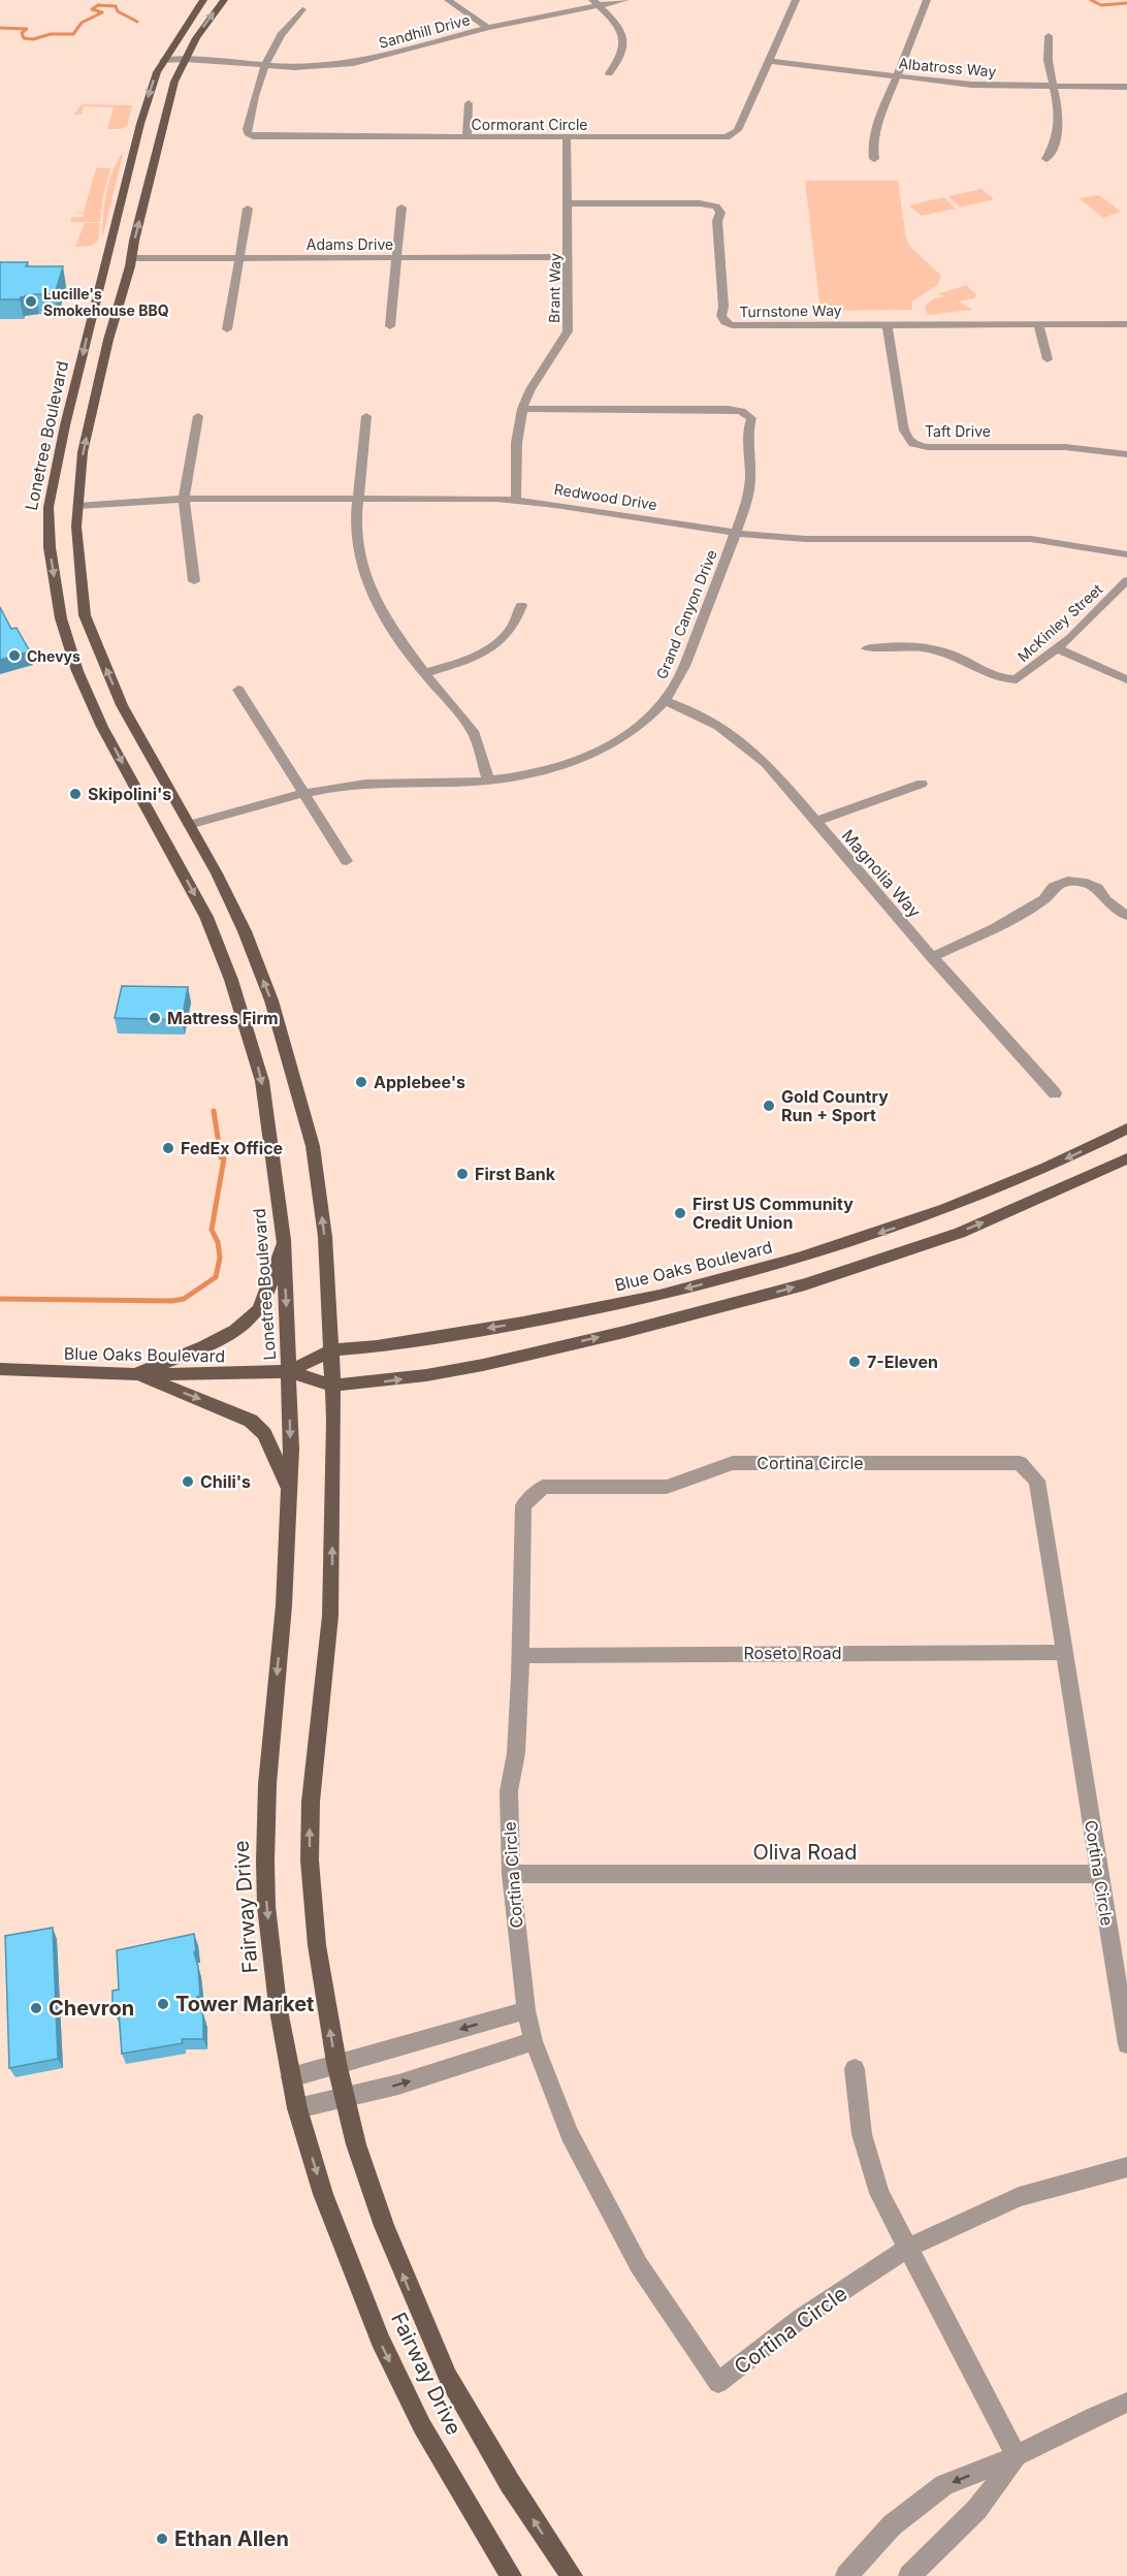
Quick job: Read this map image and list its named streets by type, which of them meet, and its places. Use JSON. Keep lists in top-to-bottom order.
{
  "streets": {
    "main road": ["Lonetree Boulevard", "Blue Oaks Boulevard", "Fairway Drive"],
    "street": [
      "Sandhill Drive",
      "Albatross Way",
      "Cormorant Circle",
      "Adams Drive",
      "Brant Way",
      "Turnstone Way",
      "Taft Drive",
      "Redwood Drive",
      "Grand Canyon Drive",
      "McKinley Street",
      "Magnolia Way",
      "Cortina Circle",
      "Roseto Road",
      "Oliva Road"
    ]
  },
  "crossings": [
    ["Sandhill Drive", "Cormorant Circle"],
    ["Sandhill Drive", "Lonetree Boulevard"],
    ["Albatross Way", "Cormorant Circle"],
    ["Cormorant Circle", "Brant Way"],
    ["Adams Drive", "Brant Way"],
    ["Adams Drive", "Lonetree Boulevard"],
    ["Brant Way", "Turnstone Way"],
    ["Brant Way", "Redwood Drive"],
    ["Brant Way", "Grand Canyon Drive"],
    ["Turnstone Way", "Taft Drive"],
    ["Lonetree Boulevard", "Redwood Drive"],
    ["Lonetree Boulevard", "Grand Canyon Drive"],
    ["Lonetree Boulevard", "Blue Oaks Boulevard"],
    ["Lonetree Boulevard", "Fairway Drive"],
    ["Redwood Drive", "Grand Canyon Drive"],
    ["Grand Canyon Drive", "Magnolia Way"],
    ["Blue Oaks Boulevard", "Fairway Drive"],
    ["Cortina Circle", "Roseto Road"],
    ["Cortina Circle", "Oliva Road"]
  ],
  "places": [
    "Lucille's Smokehouse BBQ",
    "Chevys",
    "Skipolini's",
    "Mattress Firm",
    "Applebee's",
    "Gold Country Run + Sport",
    "FedEx Office",
    "First Bank",
    "First US Community Credit Union",
    "7-Eleven",
    "Chili's",
    "Tower Market",
    "Chevron",
    "Ethan Allen"
  ]
}
